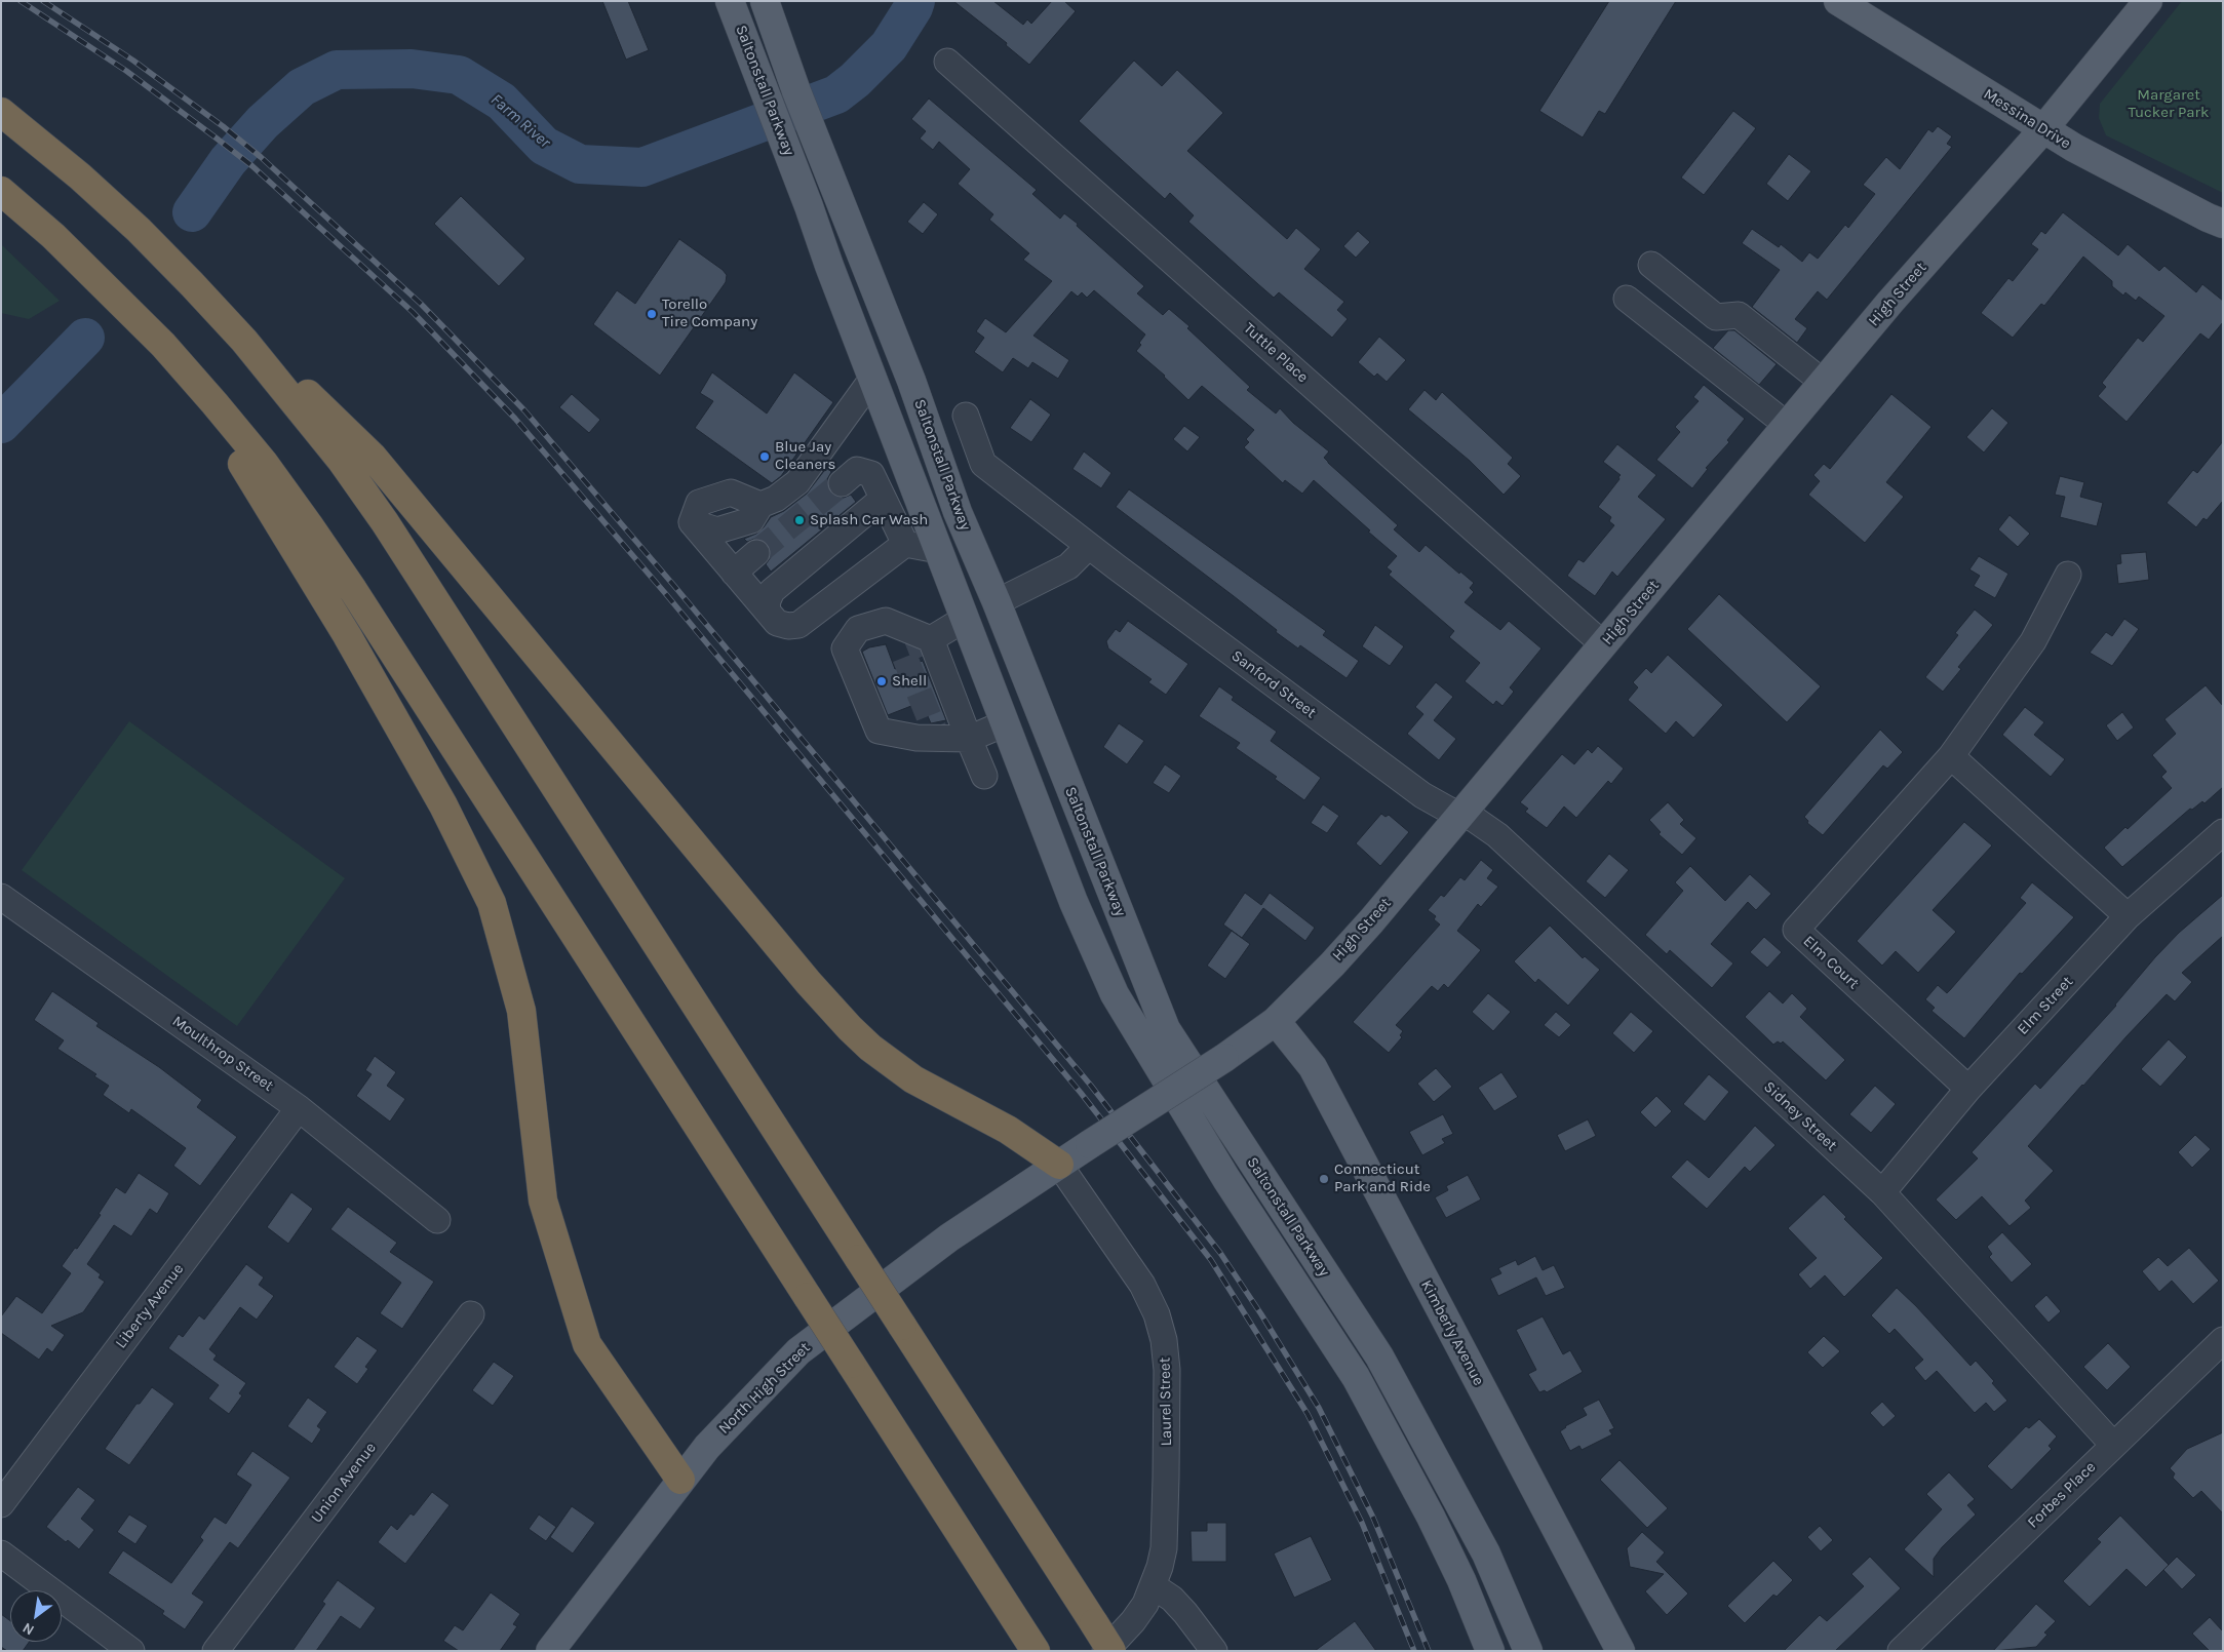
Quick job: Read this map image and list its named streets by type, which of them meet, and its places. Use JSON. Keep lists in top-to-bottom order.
{
  "streets": {
    "main road": [
      "Saltonstall Parkway",
      "Messina Drive",
      "High Street",
      "Kimberly Avenue",
      "North High Street"
    ],
    "street": [
      "Tuttle Place",
      "Sanford Street",
      "Elm Court",
      "Elm Street",
      "Moulthrop Street",
      "Sidney Street",
      "Liberty Avenue",
      "Laurel Street",
      "Union Avenue",
      "Forbes Place"
    ]
  },
  "crossings": [
    ["Messina Drive", "High Street"],
    ["High Street", "Tuttle Place"],
    ["High Street", "Sanford Street"],
    ["High Street", "Sidney Street"],
    ["High Street", "Kimberly Avenue"],
    ["High Street", "North High Street"],
    ["High Street", "Laurel Street"],
    ["Sanford Street", "Sidney Street"],
    ["Elm Court", "Elm Street"],
    ["Elm Street", "Sidney Street"],
    ["Moulthrop Street", "Liberty Avenue"],
    ["Sidney Street", "Forbes Place"],
    ["North High Street", "Laurel Street"]
  ],
  "water": ["Farm River"],
  "parks": ["Margaret Tucker Park"],
  "places": [
    "Torello Tire Company",
    "Blue Jay Cleaners",
    "Splash Car Wash",
    "Shell",
    "Connecticut Park and Ride"
  ],
  "north": "bottom left"
}
